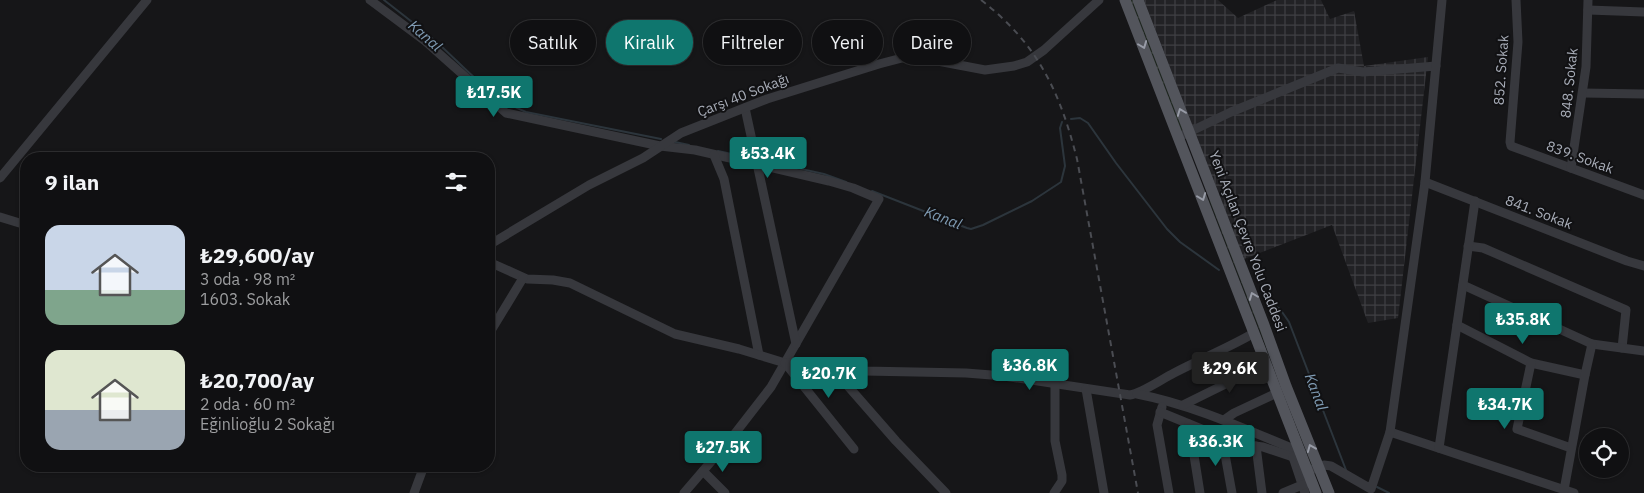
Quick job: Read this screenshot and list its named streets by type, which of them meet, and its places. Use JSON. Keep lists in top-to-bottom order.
{
  "streets": {
    "main road": ["Yeni Açılan Çevre Yolu Caddesi"],
    "street": [
      "852. Sokak",
      "848. Sokak",
      "Çarşı 40 Sokağı",
      "839. Sokak",
      "841. Sokak"
    ]
  },
  "crossings": [
    ["852. Sokak", "839. Sokak"],
    ["848. Sokak", "839. Sokak"]
  ],
  "water": ["Kanal"],
  "page": {
    "chip": [
      "Satılık",
      "Kiralık",
      "Filtreler",
      "Yeni",
      "Daire"
    ],
    "price": [
      "₺17.5K",
      "₺53.4K",
      "₺35.8K",
      "₺36.8K",
      "₺29.6K",
      "₺20.7K",
      "₺34.7K",
      "₺36.3K",
      "₺27.5K"
    ],
    "heading": "9 ilan",
    "list": [
      {
        "name": "₺29,600/ay",
        "note": "3 oda · 98 m² · 1603. Sokak"
      },
      {
        "name": "₺20,700/ay",
        "note": "2 oda · 60 m² · Eğinlioğlu 2 Sokağı"
      }
    ]
  }
}
